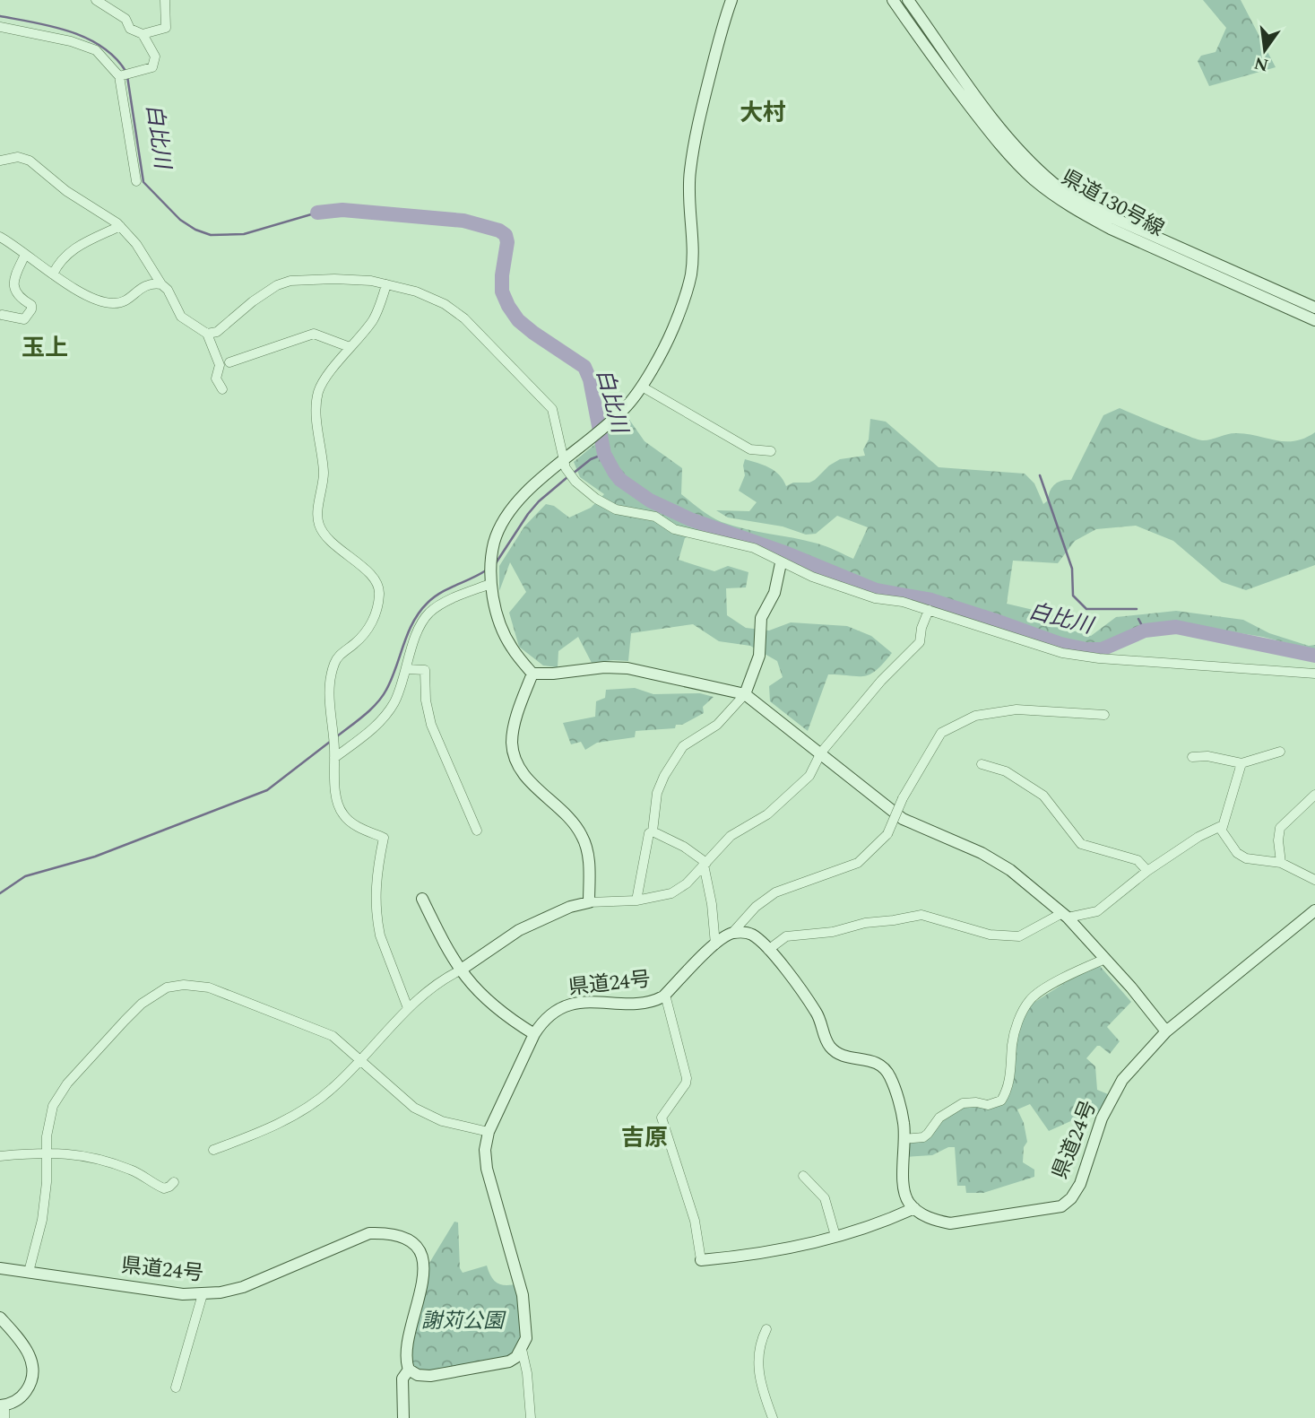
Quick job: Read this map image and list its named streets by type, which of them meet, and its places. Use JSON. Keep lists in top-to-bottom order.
{
  "streets": {
    "main road": ["県道130号線", "県道24号"]
  },
  "districts": ["大村", "玉上", "吉原"],
  "water": ["白比川"],
  "parks": ["謝苅公園"],
  "north": "bottom"
}
